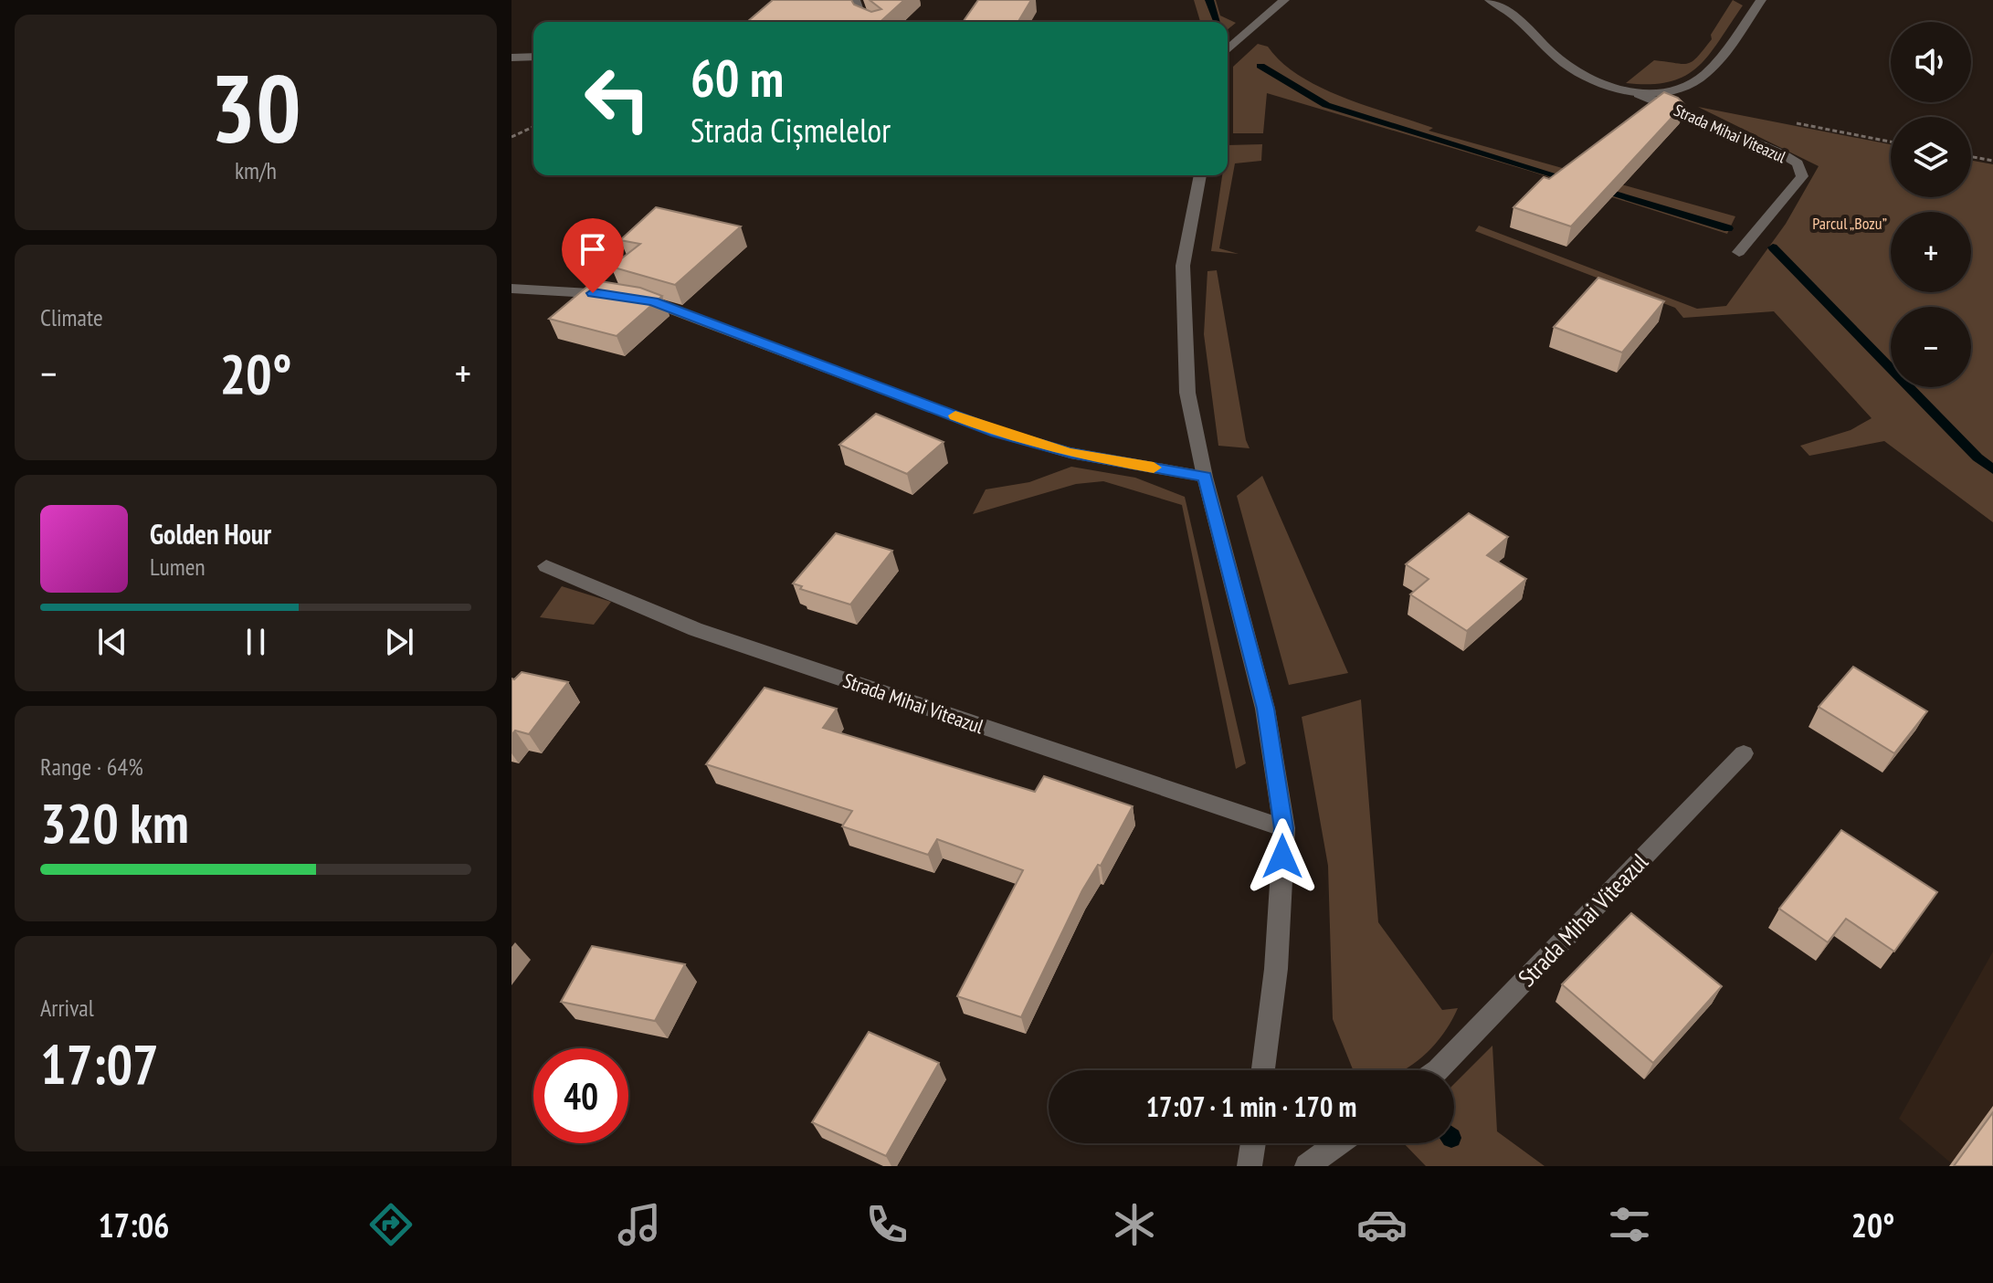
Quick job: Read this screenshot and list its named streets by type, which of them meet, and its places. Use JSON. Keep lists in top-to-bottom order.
{
  "streets": {
    "street": ["Strada Mihai Viteazul"]
  },
  "parks": ["Parcul „Bozu”"],
  "page": {
    "tile": [
      ["30", "km/h"],
      "Climate",
      ["Range · 64%", "320 km"],
      ["Arrival", "17:07"]
    ],
    "map_buttons": ["+", "−"],
    "turn": ["60 m", "Strada Cișmelelor"],
    "heat": ["−", "20°", "+"],
    "song": ["Golden Hour", "Lumen"],
    "limit": "40",
    "trip": "17:07 · 1 min · 170 m",
    "tabs": ["17:06", "20°"]
  }
}
